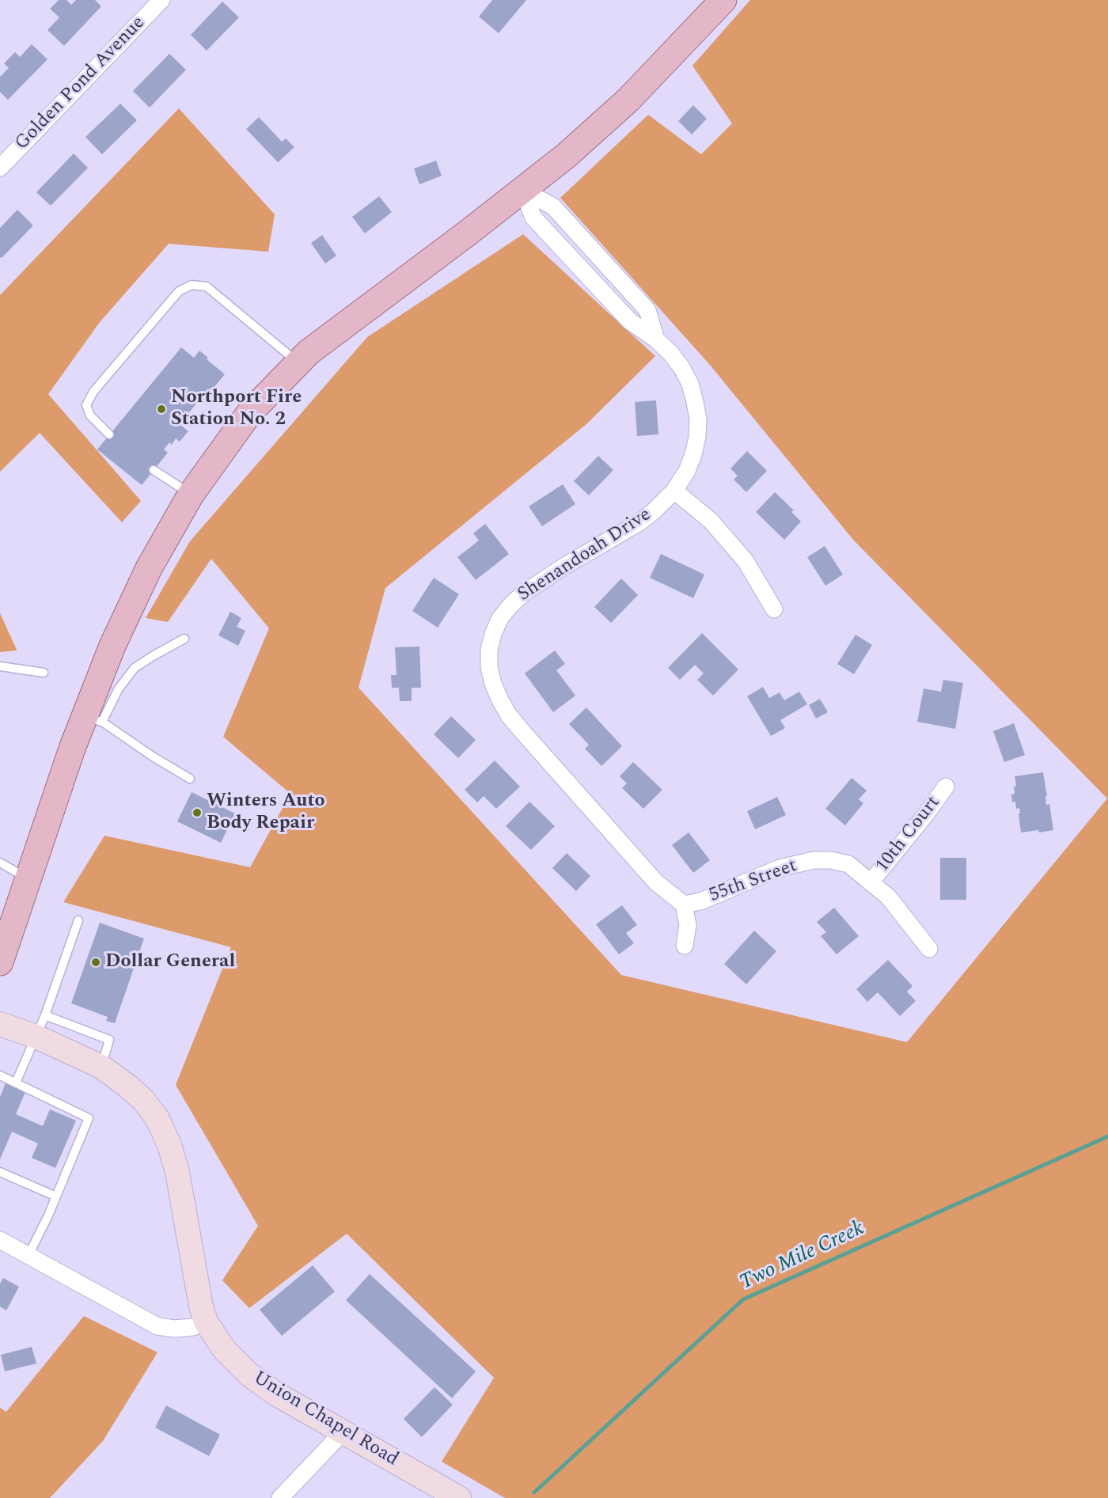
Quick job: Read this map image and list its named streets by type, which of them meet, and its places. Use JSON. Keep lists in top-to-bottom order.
{
  "streets": {
    "street": [
      "Golden Pond Avenue",
      "Shenandoah Drive",
      "10th Court",
      "55th Street",
      "Union Chapel Road"
    ]
  },
  "crossings": [
    ["Shenandoah Drive", "55th Street"],
    ["10th Court", "55th Street"]
  ],
  "water": ["Two Mile Creek"],
  "places": ["Northport Fire Station No. 2", "Winters Auto Body Repair", "Dollar General"]
}
